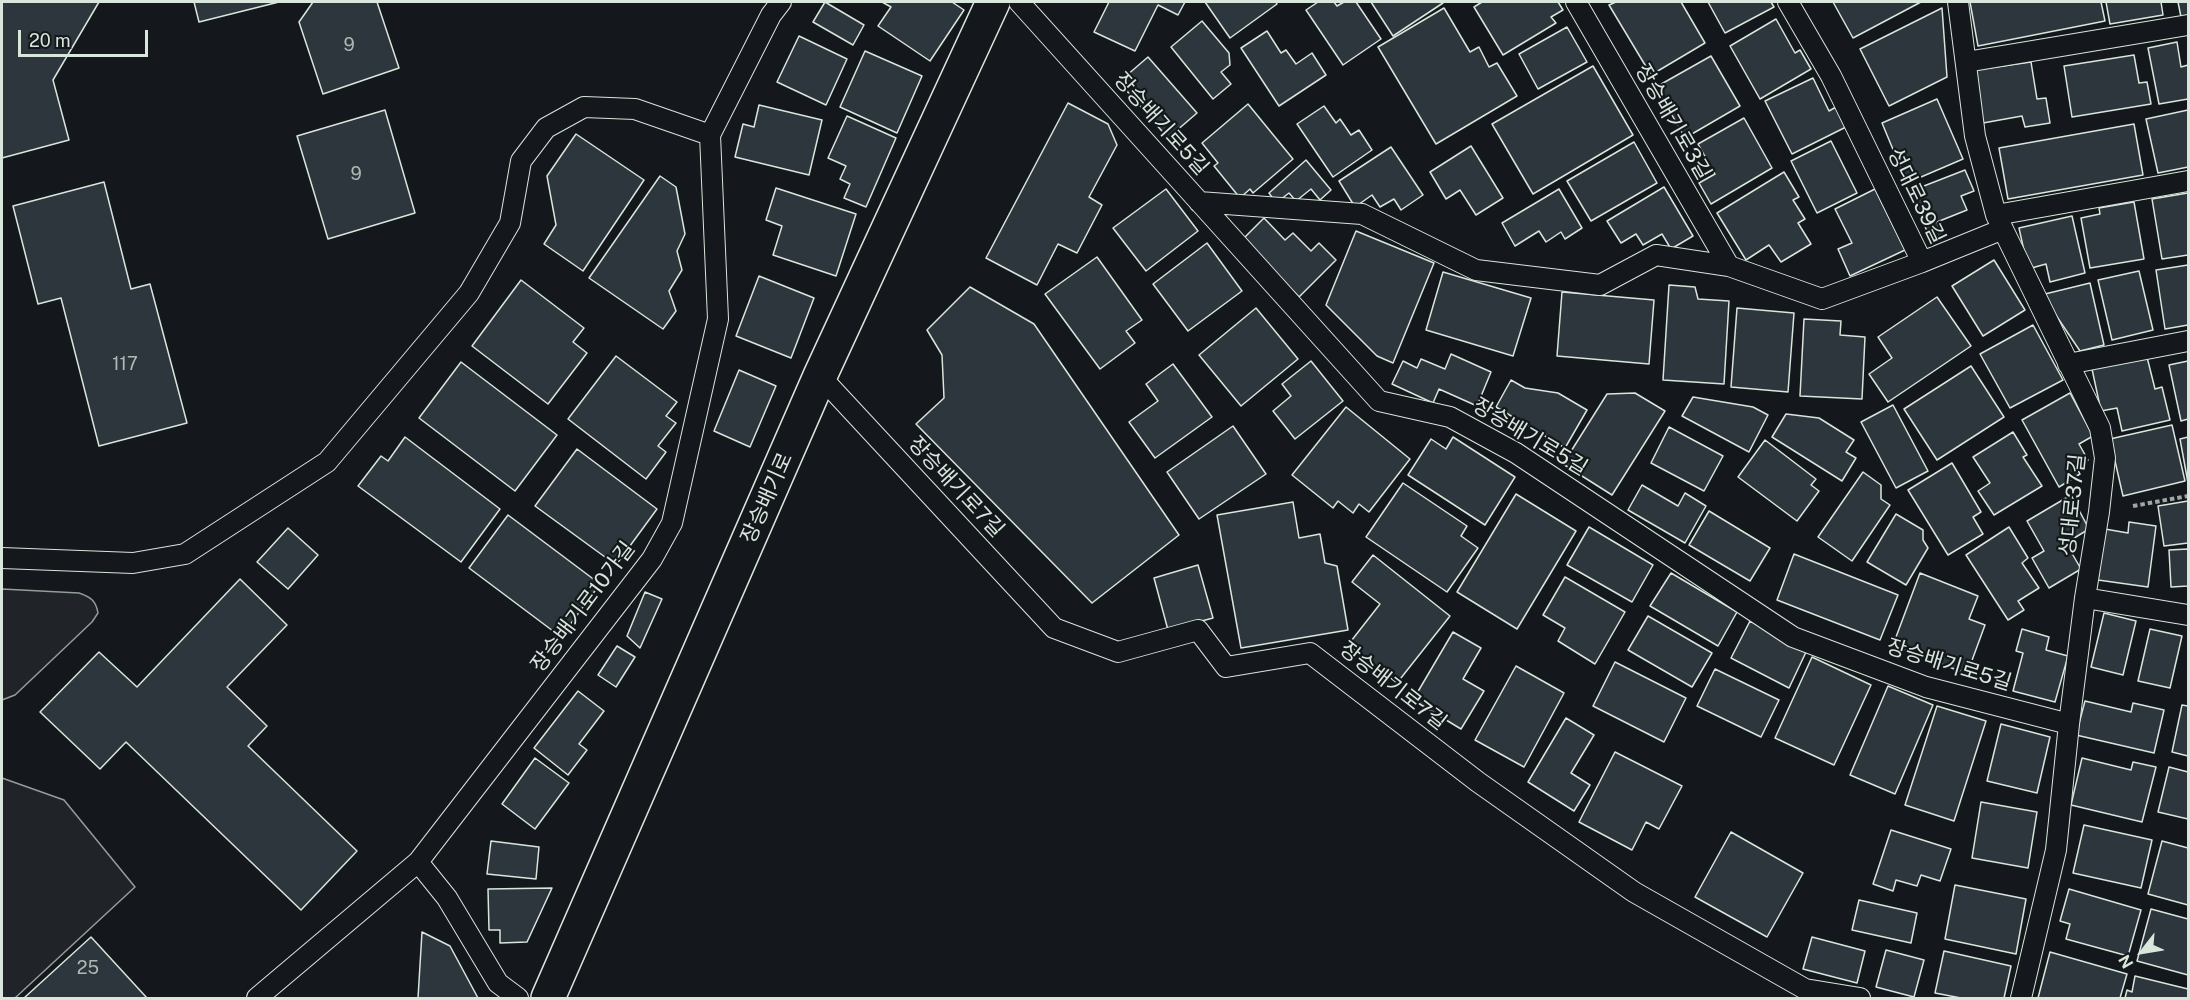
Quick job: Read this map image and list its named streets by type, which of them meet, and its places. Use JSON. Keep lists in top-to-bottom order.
{
  "streets": {
    "main road": ["장승배기로"],
    "lane": [
      "장승배기로3길",
      "장승배기로5길",
      "성대로39길",
      "장승배기로7길",
      "성대로37길",
      "장승배기로10가길"
    ]
  },
  "crossings": [
    ["장승배기로3길", "성대로39길"],
    ["장승배기로5길", "성대로39길"],
    ["장승배기로5길", "성대로37길"],
    ["장승배기로7길", "장승배기로"]
  ],
  "house_numbers": [
    "9",
    "9",
    "117",
    "25"
  ],
  "scale_bar": "20 m",
  "north": "bottom left"
}
